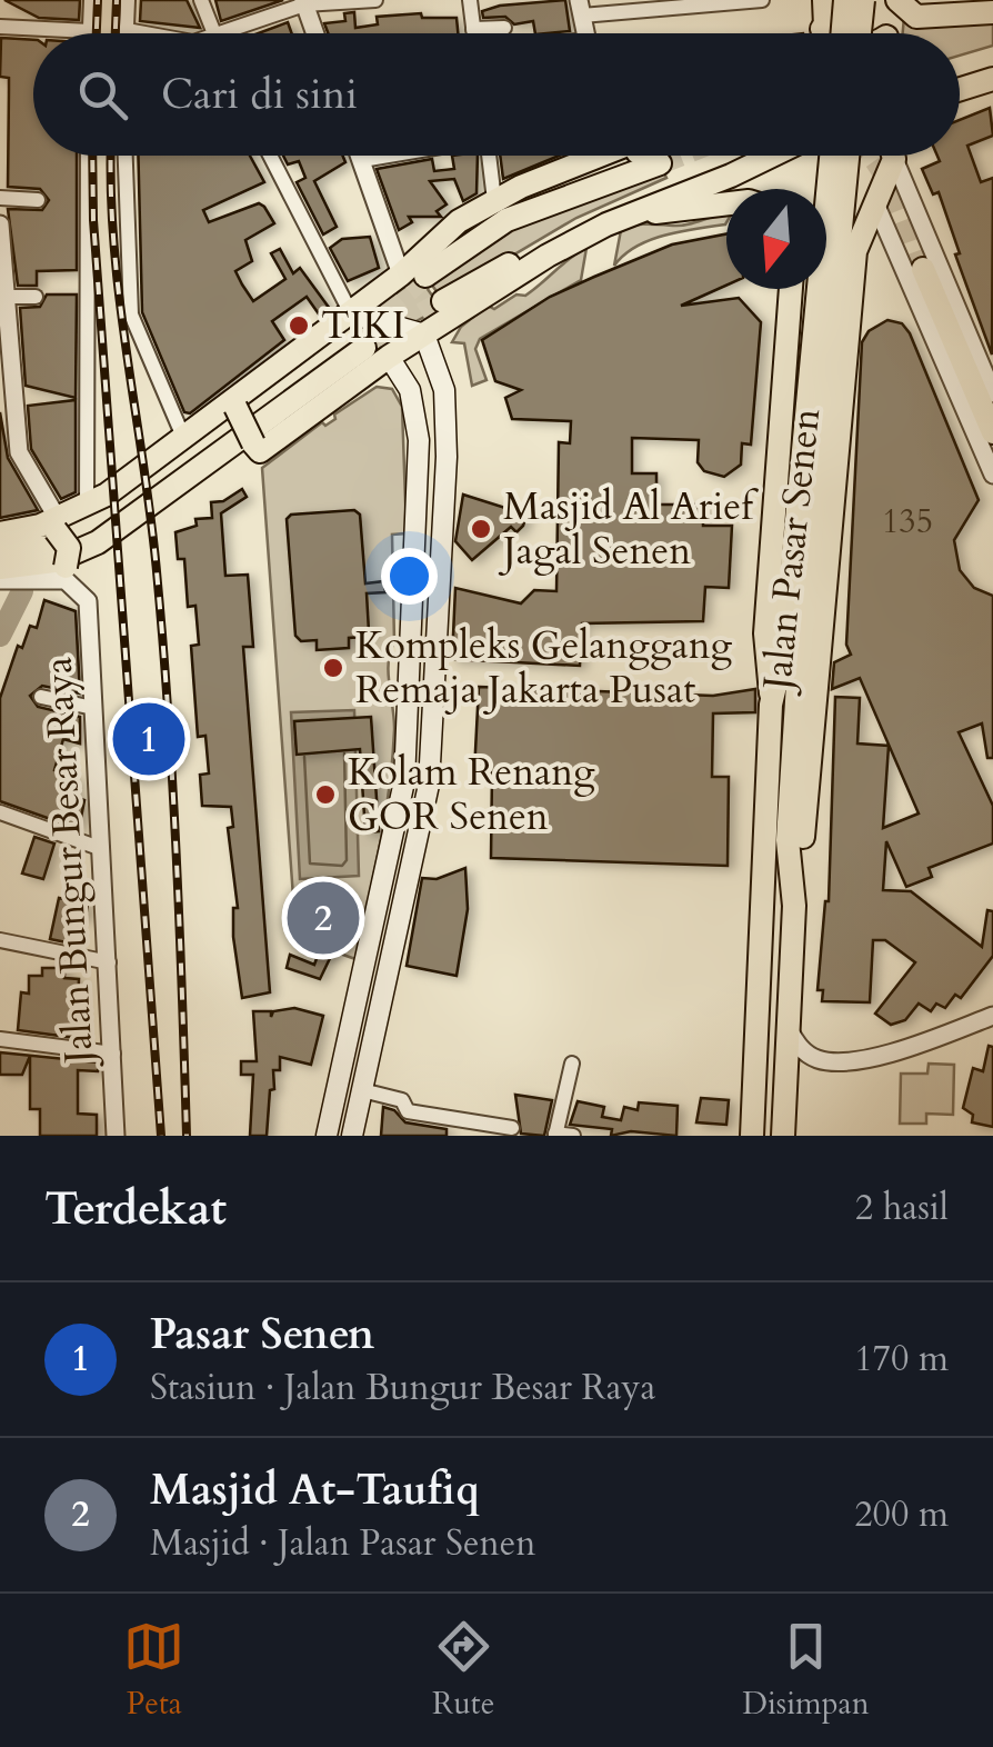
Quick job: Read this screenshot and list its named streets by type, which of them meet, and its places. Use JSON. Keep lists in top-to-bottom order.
{
  "streets": {
    "main road": ["Jalan Pasar Senen"],
    "street": ["Jalan Bungur Besar Raya"]
  },
  "places": [
    "TIKI",
    "Masjid Al Arief Jagal Senen",
    "Kompleks Gelanggang Remaja Jakarta Pusat",
    "Kolam Renang GOR Senen"
  ],
  "house_numbers": ["135"],
  "north": "bottom",
  "page": {
    "search": "Cari di sini",
    "pins": ["1", "2"],
    "heading": ["Terdekat", "2 hasil"],
    "list": [
      {
        "mark": "1",
        "name": "Pasar Senen",
        "note": "Stasiun · Jalan Bungur Besar Raya",
        "value": "170 m"
      },
      {
        "mark": "2",
        "name": "Masjid At-Taufiq",
        "note": "Masjid · Jalan Pasar Senen",
        "value": "200 m"
      }
    ],
    "nav": ["Peta", "Rute", "Disimpan"]
  }
}
